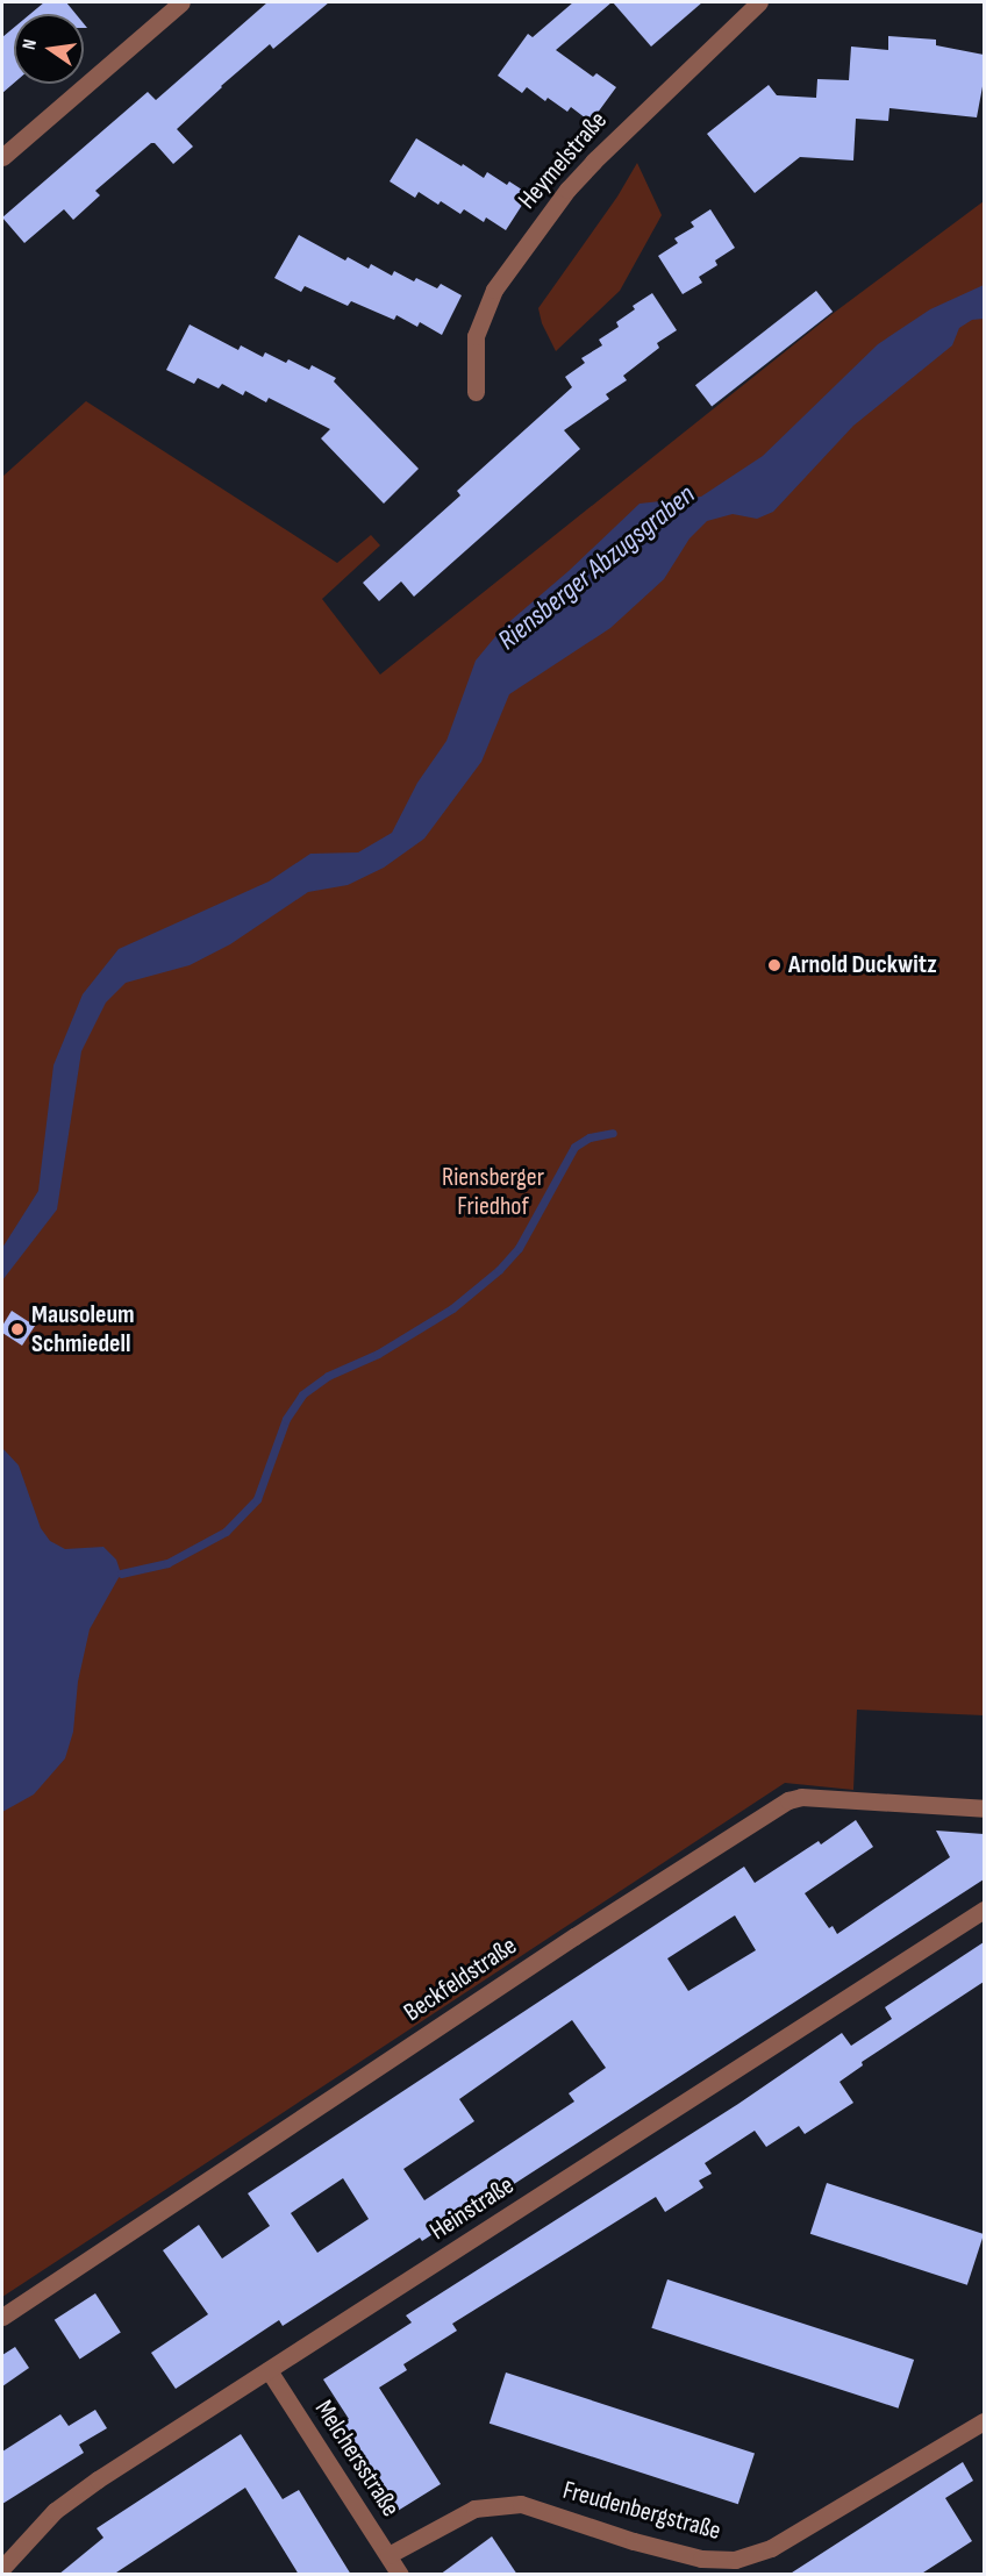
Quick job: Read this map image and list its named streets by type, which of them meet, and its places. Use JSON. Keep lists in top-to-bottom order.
{
  "streets": {
    "street": [
      "Heymelstraße",
      "Beckfeldstraße",
      "Heinstraße",
      "Melchersstraße",
      "Freudenbergstraße"
    ]
  },
  "crossings": [
    ["Heinstraße", "Melchersstraße"],
    ["Melchersstraße", "Freudenbergstraße"]
  ],
  "water": ["Riensberger Abzugsgraben"],
  "parks": ["Riensberger Friedhof"],
  "places": ["Arnold Duckwitz", "Mausoleum Schmiedell"],
  "north": "left"
}
